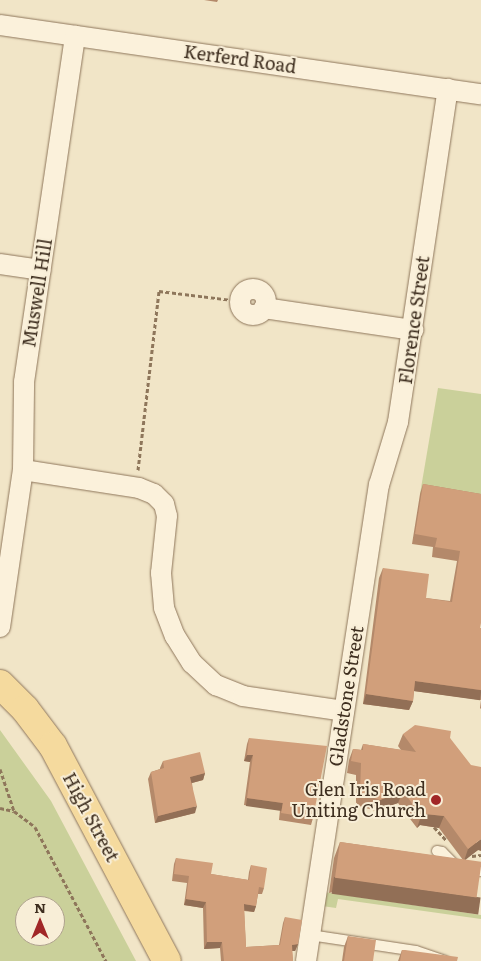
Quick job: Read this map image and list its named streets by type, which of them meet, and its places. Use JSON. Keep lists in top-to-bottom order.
{
  "streets": {
    "main road": ["High Street"],
    "street": [
      "Kerferd Road",
      "Muswell Hill",
      "Florence Street",
      "Gladstone Street"
    ]
  },
  "crossings": [
    ["Kerferd Road", "Muswell Hill"],
    ["Kerferd Road", "Florence Street"],
    ["Florence Street", "Gladstone Street"]
  ],
  "places": ["Glen Iris Road Uniting Church"],
  "north": "top"
}
